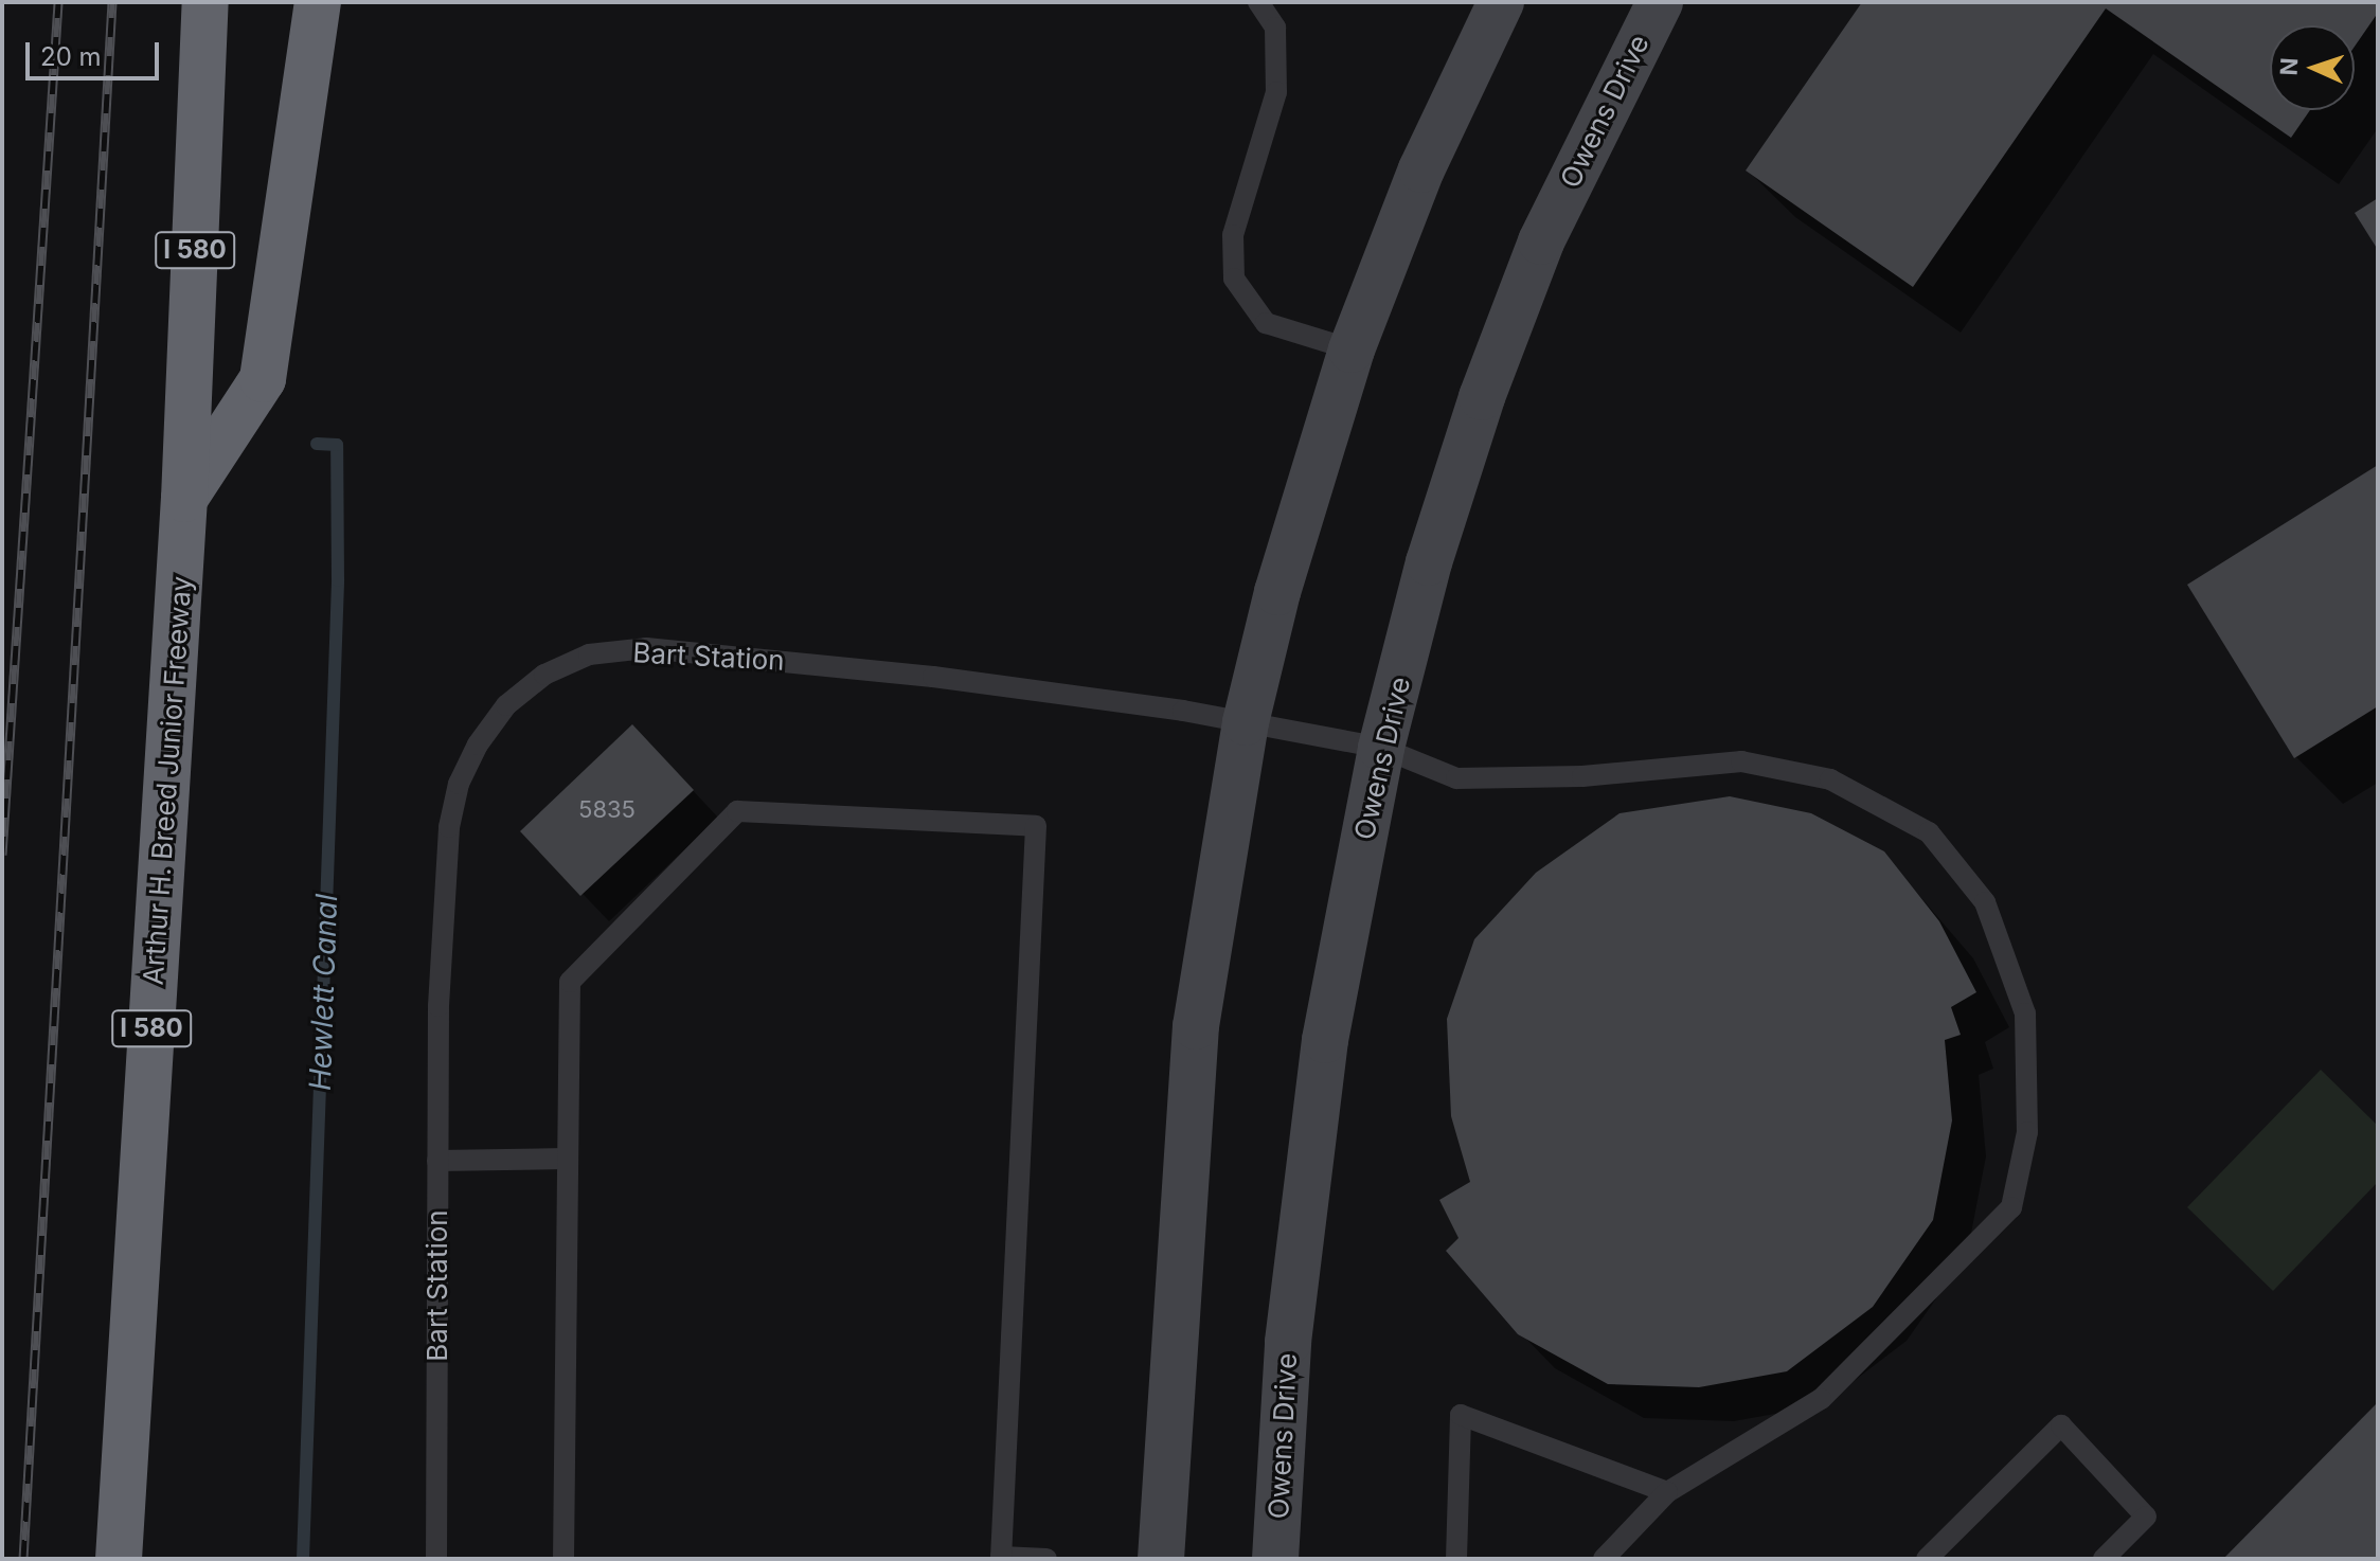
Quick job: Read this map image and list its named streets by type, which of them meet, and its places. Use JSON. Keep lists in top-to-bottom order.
{
  "streets": {
    "highway": ["I 580", "Arthur H. Breed Junior Freeway"],
    "street": ["Owens Drive"],
    "lane": ["Bart Station"]
  },
  "crossings": [
    ["Owens Drive", "Bart Station"]
  ],
  "water": ["Hewlett Canal"],
  "house_numbers": ["5835"],
  "scale_bar": "20 m",
  "north": "left"
}
